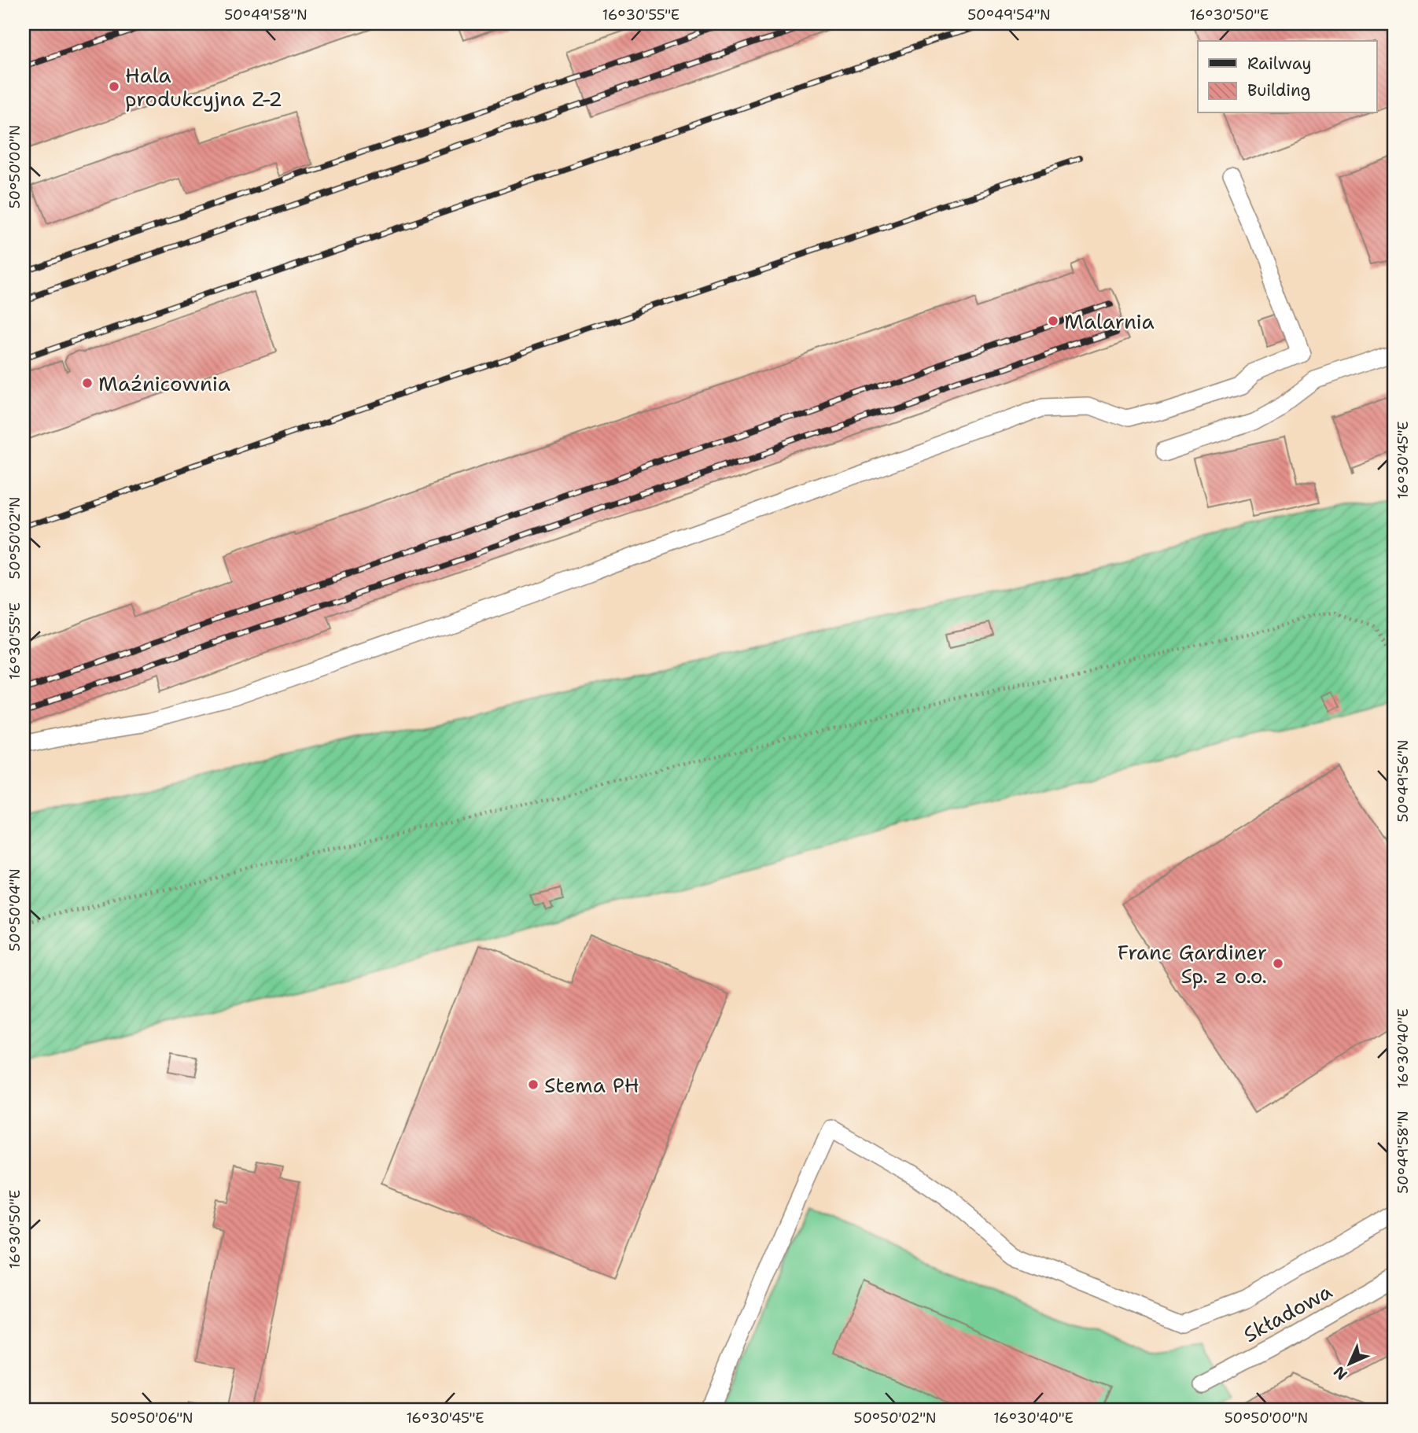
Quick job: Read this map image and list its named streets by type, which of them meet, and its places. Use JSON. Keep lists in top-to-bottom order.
{
  "streets": {
    "lane": ["Składowa"]
  },
  "places": [
    "Hala produkcyjna Z-2",
    "Malarnia",
    "Maźnicownia",
    "Franc Gardiner Sp. z o.o.",
    "Stema PH"
  ],
  "legend": ["Railway", "Building"],
  "north": "bottom left",
  "coordinates": [
    "50°49'58\"N",
    "16°30'55\"E",
    "50°49'54\"N",
    "16°30'50\"E",
    "50°50'00\"N",
    "16°30'45\"E",
    "50°50'02\"N",
    "50°49'56\"N",
    "50°50'04\"N",
    "16°30'40\"E",
    "50°50'06\"N"
  ]
}
